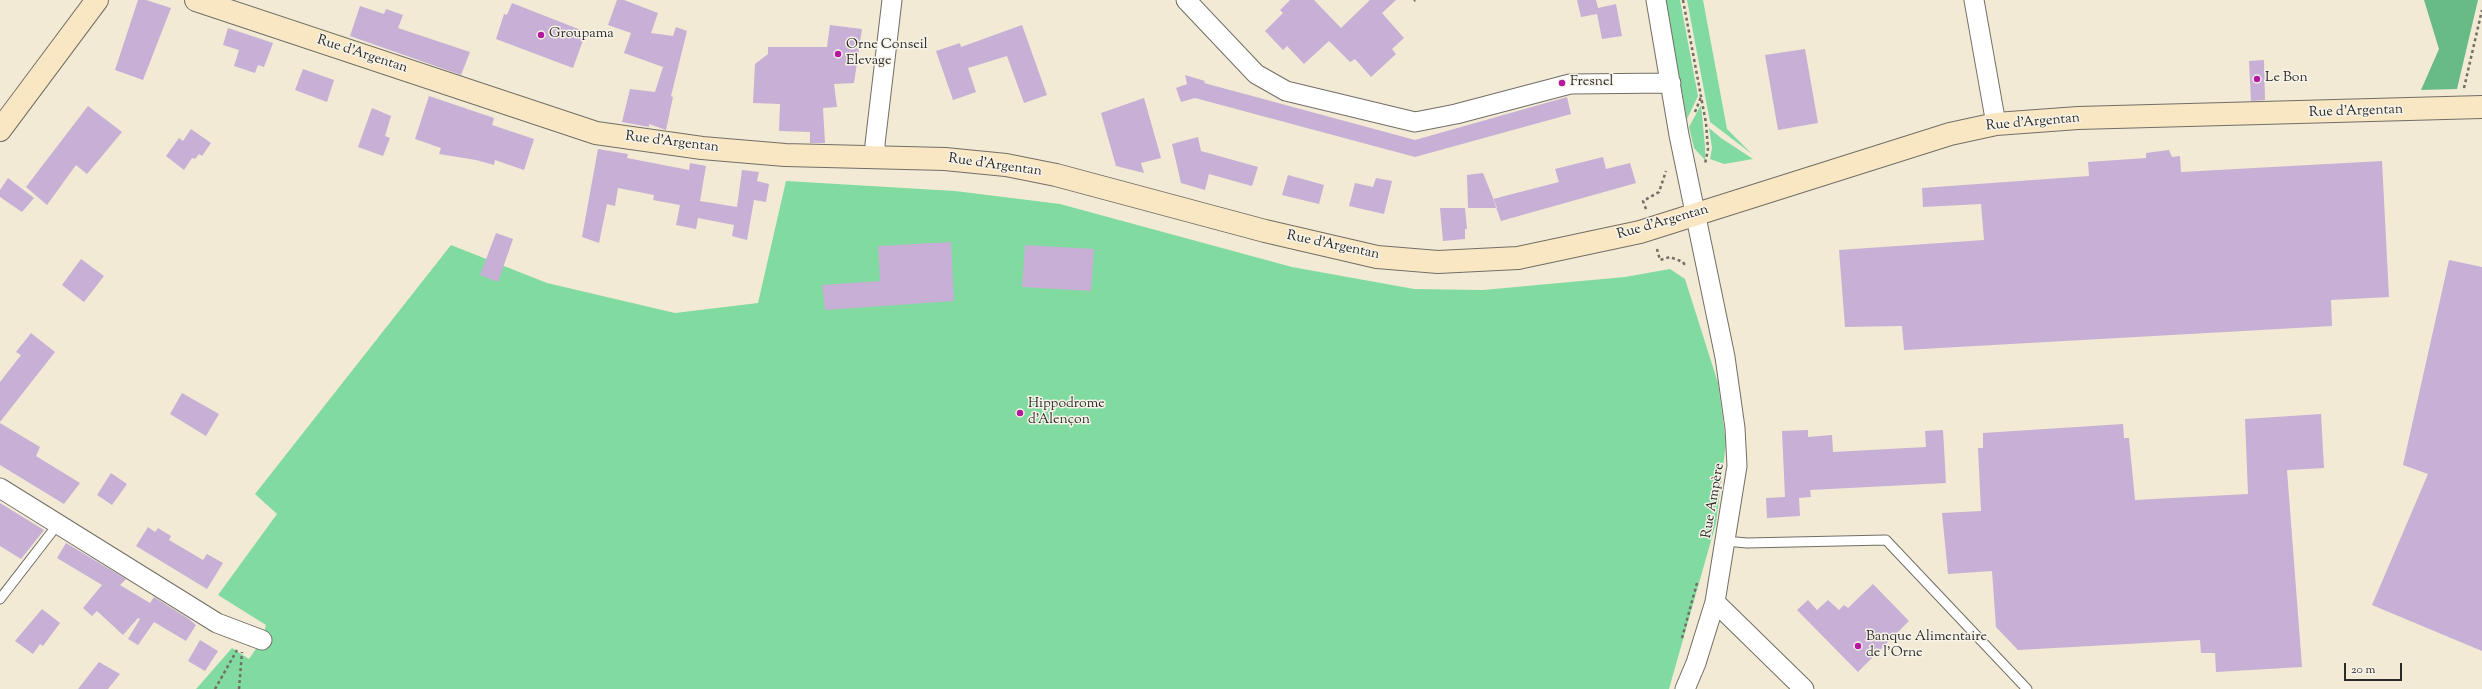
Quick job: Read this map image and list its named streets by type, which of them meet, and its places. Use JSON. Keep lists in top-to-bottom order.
{
  "streets": {
    "main road": ["Rue d'Argentan"],
    "street": ["Rue Ampère"]
  },
  "crossings": [
    ["Rue d'Argentan", "Rue Ampère"]
  ],
  "places": [
    "Groupama",
    "Orne Conseil Elevage",
    "Le Bon",
    "Fresnel",
    "Hippodrome d'Alençon",
    "Banque Alimentaire de l'Orne"
  ],
  "scale_bar": "20 m"
}
